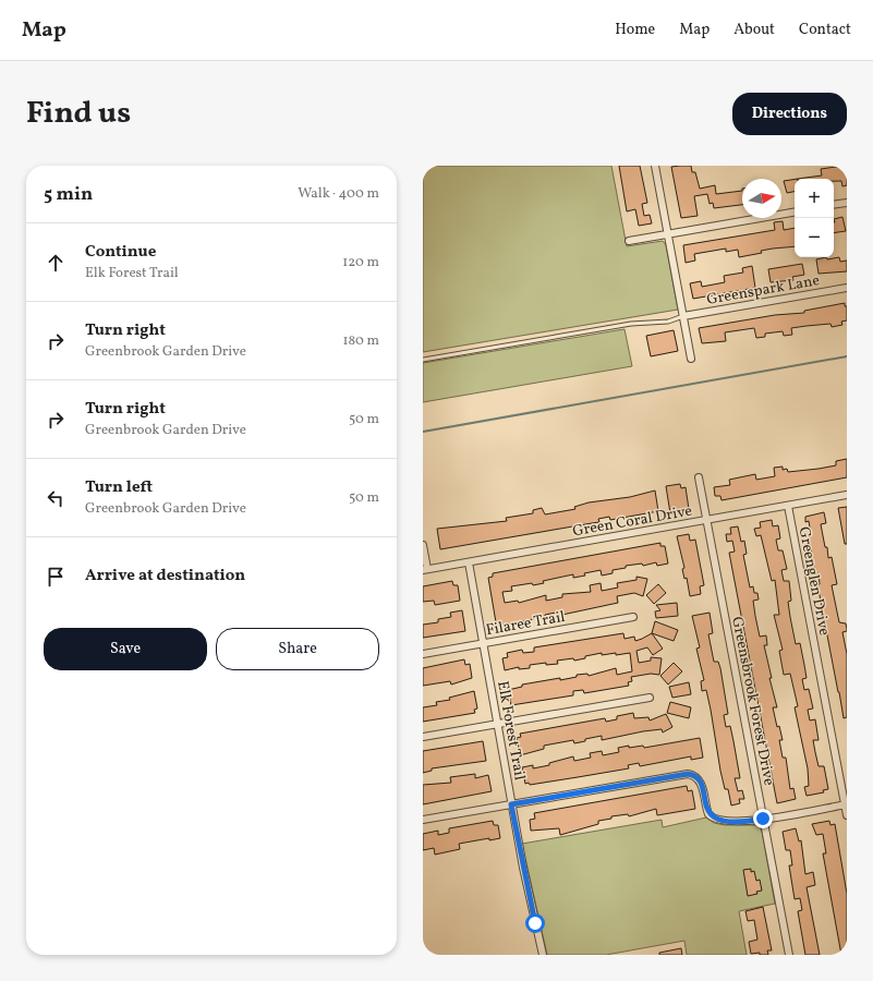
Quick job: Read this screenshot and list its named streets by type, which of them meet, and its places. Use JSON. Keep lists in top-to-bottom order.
{
  "streets": {
    "street": [
      "Greenspark Lane",
      "Green Coral Drive",
      "Greenglen Drive",
      "Filaree Trail",
      "Greensbrook Forest Drive",
      "Elk Forest Trail"
    ]
  },
  "crossings": [
    ["Green Coral Drive", "Greenglen Drive"],
    ["Green Coral Drive", "Greensbrook Forest Drive"],
    ["Green Coral Drive", "Elk Forest Trail"],
    ["Filaree Trail", "Elk Forest Trail"]
  ],
  "north": "right",
  "page": {
    "header": "Map",
    "nav": [
      "Home",
      "Map",
      "About",
      "Contact"
    ],
    "title": "Find us",
    "buttons": [
      "Directions",
      ["Save", "Share"]
    ],
    "heading": ["5 min", "Walk · 400 m"],
    "map_buttons": ["+", "−"],
    "list": [
      ["Continue", "Elk Forest Trail", "120 m"],
      ["Turn right", "Greenbrook Garden Drive", "180 m"],
      ["Turn right", "Greenbrook Garden Drive", "50 m"],
      ["Turn left", "Greenbrook Garden Drive", "50 m"],
      "Arrive at destination"
    ]
  }
}
